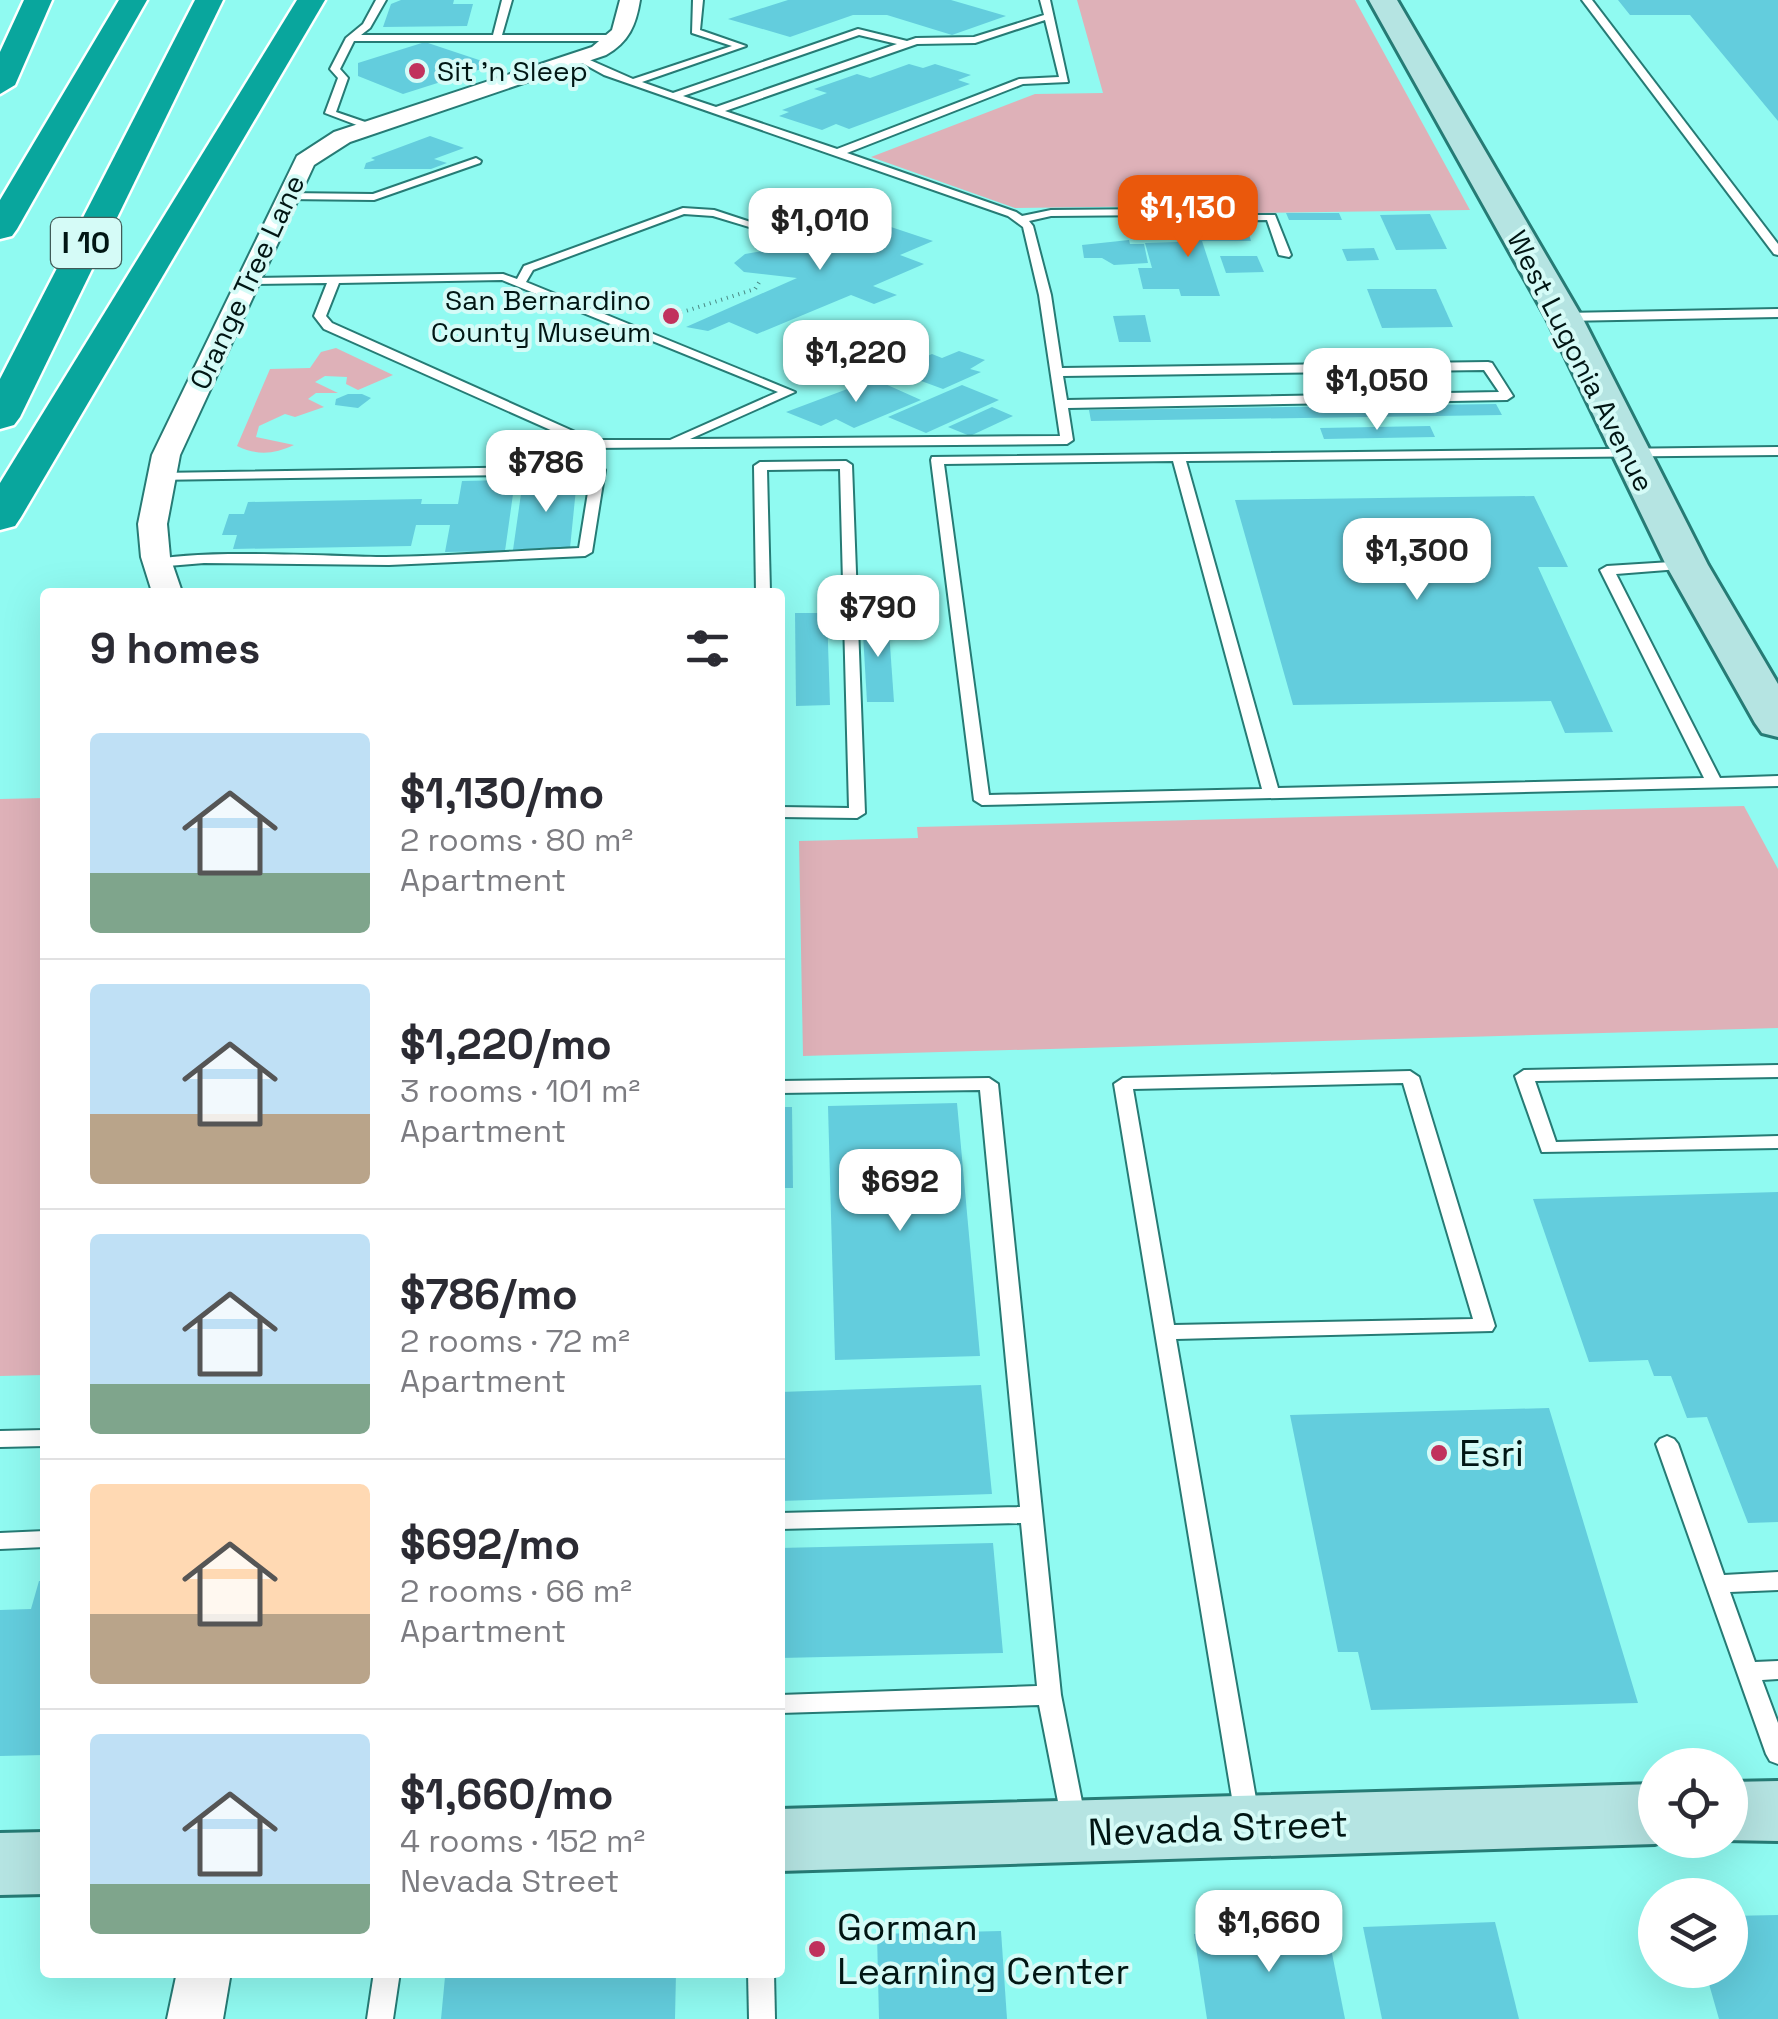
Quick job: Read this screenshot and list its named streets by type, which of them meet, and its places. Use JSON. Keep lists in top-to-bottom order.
{
  "streets": {
    "highway": ["I 10"],
    "street": ["Orange Tree Lane", "West Lugonia Avenue", "Nevada Street"]
  },
  "places": [
    "Sit 'n Sleep",
    "San Bernardino County Museum",
    "Esri",
    "Gorman Learning Center"
  ],
  "page": {
    "price": [
      "$1,130",
      "$1,010",
      "$1,220",
      "$1,050",
      "$786",
      "$1,300",
      "$790",
      "$692",
      "$1,660"
    ],
    "heading": "9 homes",
    "list": [
      {
        "name": "$1,130/mo",
        "note": "2 rooms · 80 m² · Apartment"
      },
      {
        "name": "$1,220/mo",
        "note": "3 rooms · 101 m² · Apartment"
      },
      {
        "name": "$786/mo",
        "note": "2 rooms · 72 m² · Apartment"
      },
      {
        "name": "$692/mo",
        "note": "2 rooms · 66 m² · Apartment"
      },
      {
        "name": "$1,660/mo",
        "note": "4 rooms · 152 m² · Nevada Street"
      }
    ]
  }
}
